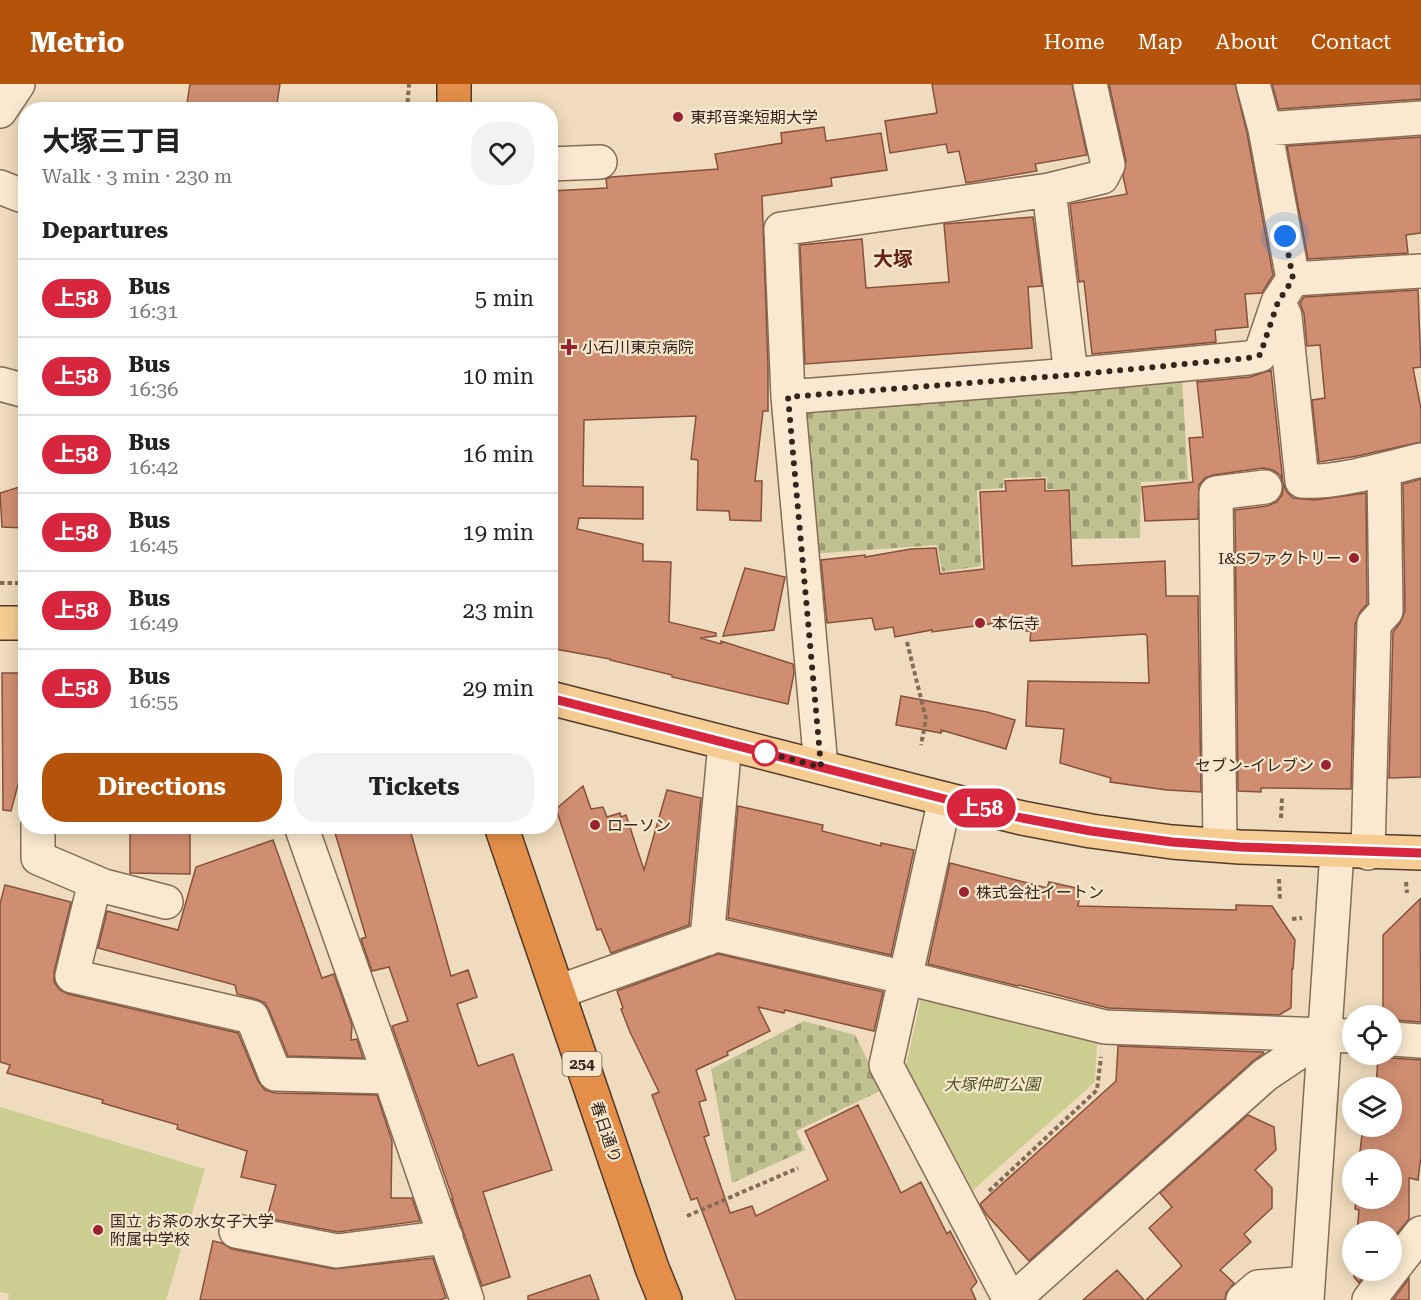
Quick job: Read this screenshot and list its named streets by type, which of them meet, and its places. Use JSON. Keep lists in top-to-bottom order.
{
  "streets": {
    "highway": ["254", "春日通り"]
  },
  "districts": ["大塚"],
  "parks": ["大塚仲町公園"],
  "places": {
    "other": [
      "東邦音楽短期大学",
      "I&Sファクトリー",
      "本伝寺",
      "セブン-イレブン",
      "ローソン",
      "株式会社イートン",
      "国立 お茶の水女子大学 附属中学校"
    ],
    "health": ["小石川東京病院"]
  },
  "lines": ["bus line 上58"],
  "page": {
    "header": "Metrio",
    "nav": [
      "Home",
      "Map",
      "About",
      "Contact"
    ],
    "on_map": "上58",
    "heading": [
      ["大塚三丁目", "Walk · 3 min · 230 m"],
      "Departures"
    ],
    "list": [
      {
        "mark": "上58",
        "name": "Bus",
        "note": "16:31",
        "value": "5 min"
      },
      {
        "mark": "上58",
        "name": "Bus",
        "note": "16:36",
        "value": "10 min"
      },
      {
        "mark": "上58",
        "name": "Bus",
        "note": "16:42",
        "value": "16 min"
      },
      {
        "mark": "上58",
        "name": "Bus",
        "note": "16:45",
        "value": "19 min"
      },
      {
        "mark": "上58",
        "name": "Bus",
        "note": "16:49",
        "value": "23 min"
      },
      {
        "mark": "上58",
        "name": "Bus",
        "note": "16:55",
        "value": "29 min"
      }
    ],
    "buttons": ["Directions", "Tickets"],
    "map_buttons": ["+", "−"]
  }
}
